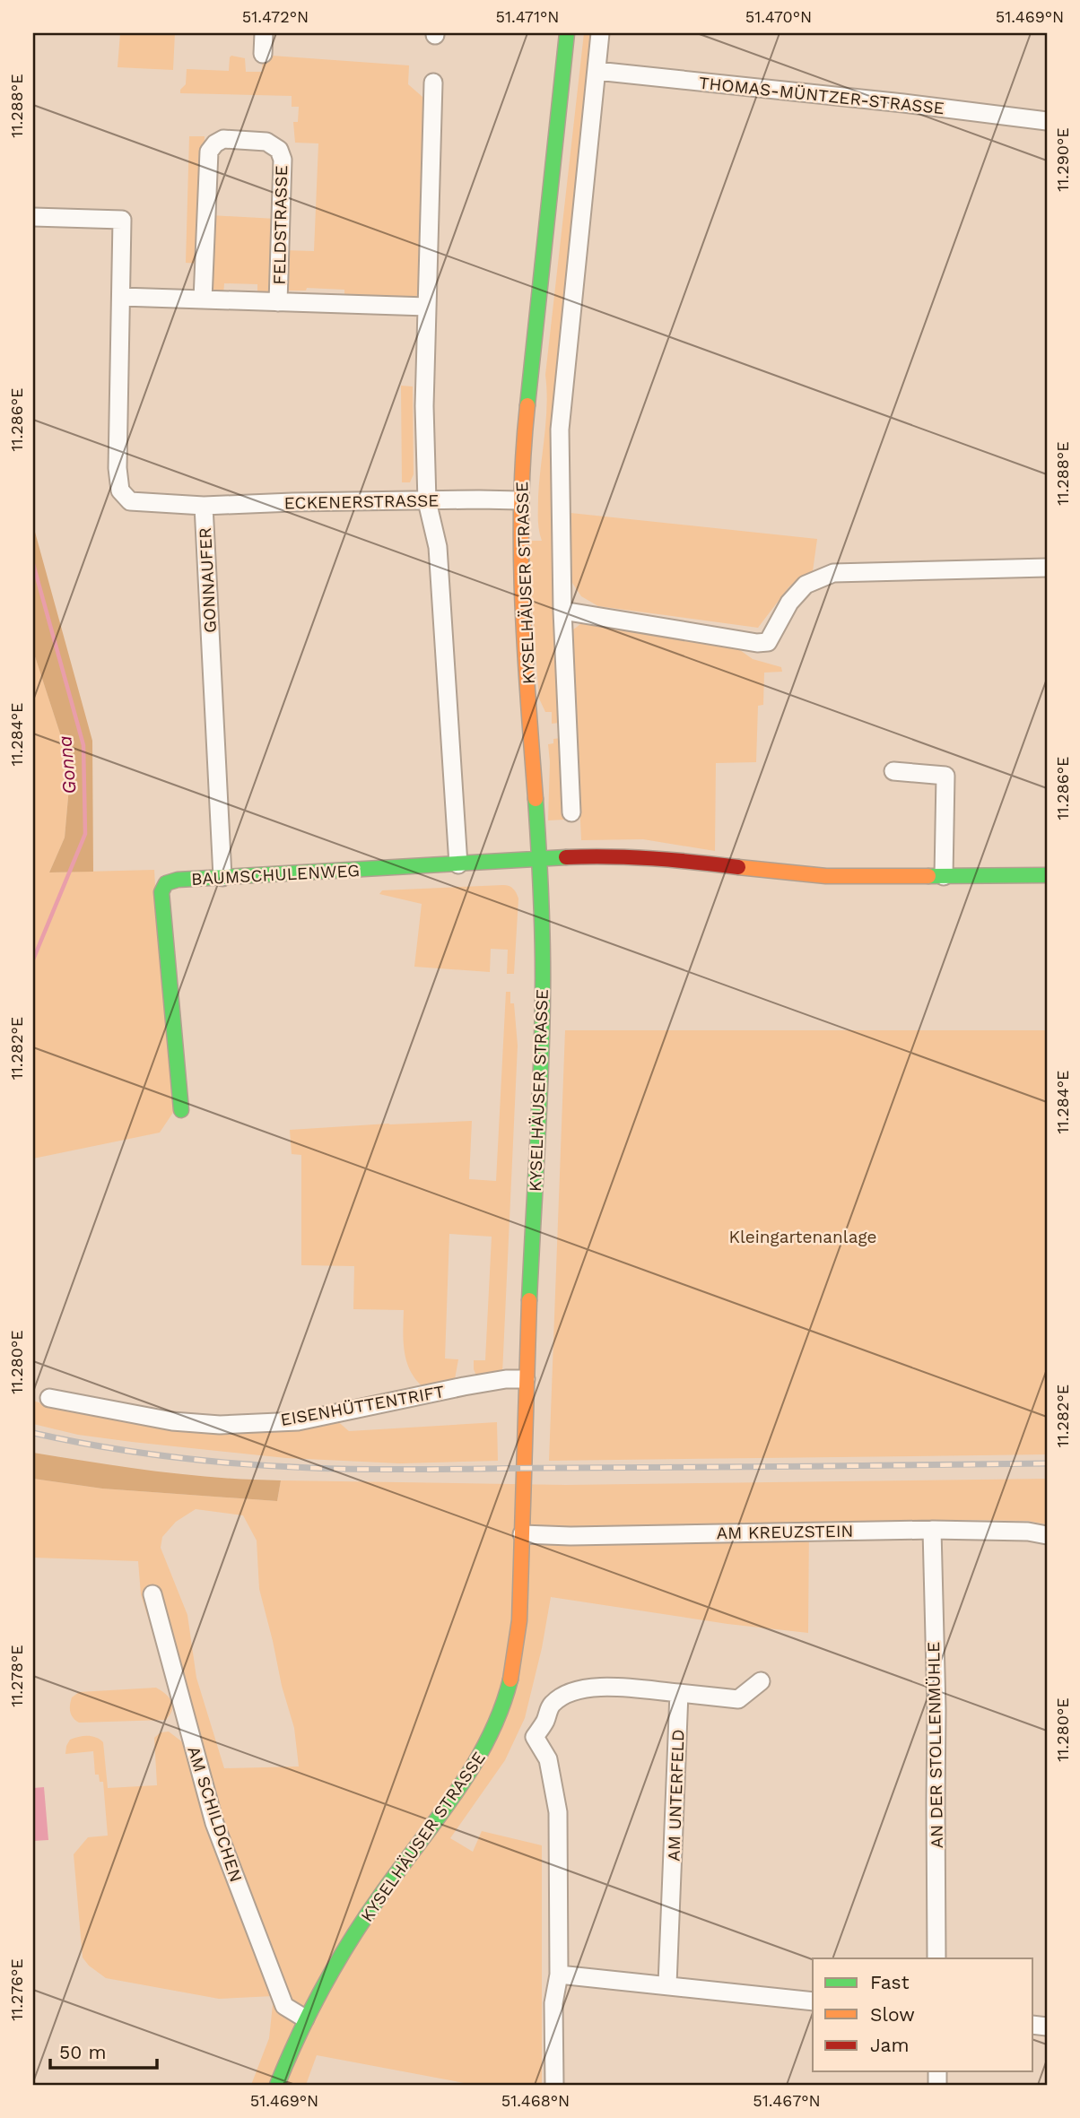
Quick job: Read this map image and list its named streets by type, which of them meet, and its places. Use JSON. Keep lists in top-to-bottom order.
{
  "streets": {
    "main road": ["KYSELHÄUSER STRASSE", "BAUMSCHULENWEG"],
    "street": [
      "THOMAS-MÜNTZER-STRASSE",
      "FELDSTRASSE",
      "ECKENERSTRASSE",
      "GONNAUFER",
      "EISENHÜTTENTRIFT",
      "AM KREUZSTEIN",
      "AN DER STOLLENMÜHLE",
      "AM UNTERFELD",
      "AM SCHILDCHEN"
    ]
  },
  "crossings": [
    ["FELDSTRASSE", "GONNAUFER"],
    ["ECKENERSTRASSE", "GONNAUFER"],
    ["ECKENERSTRASSE", "KYSELHÄUSER STRASSE"],
    ["GONNAUFER", "BAUMSCHULENWEG"],
    ["KYSELHÄUSER STRASSE", "BAUMSCHULENWEG"],
    ["KYSELHÄUSER STRASSE", "EISENHÜTTENTRIFT"],
    ["KYSELHÄUSER STRASSE", "AM KREUZSTEIN"],
    ["KYSELHÄUSER STRASSE", "AM SCHILDCHEN"],
    ["AM KREUZSTEIN", "AN DER STOLLENMÜHLE"]
  ],
  "water": ["Gonna"],
  "parks": ["Kleingartenanlage"],
  "legend": ["Fast", "Slow", "Jam"],
  "scale_bar": "50 m",
  "coordinates": [
    "51.472°N",
    "51.471°N",
    "51.470°N",
    "51.469°N",
    "11.288°E",
    "11.290°E",
    "11.286°E",
    "11.284°E",
    "11.282°E",
    "11.280°E",
    "11.278°E",
    "11.276°E",
    "51.468°N",
    "51.467°N"
  ]
}
